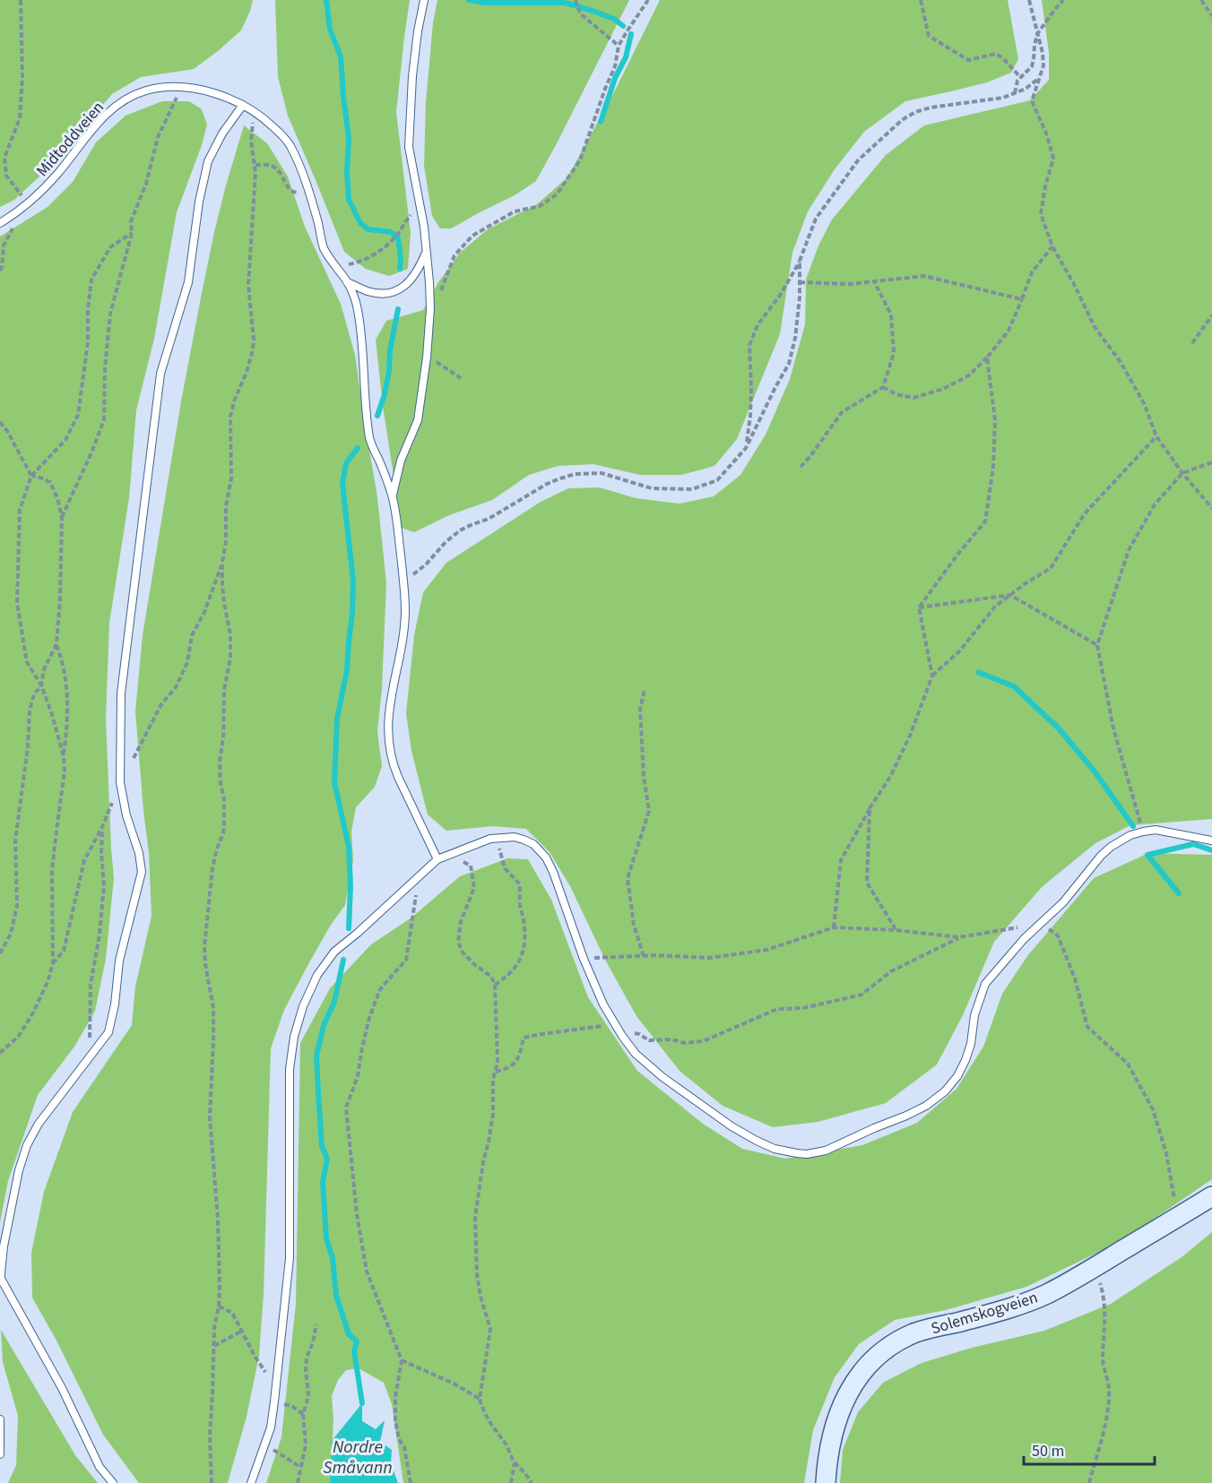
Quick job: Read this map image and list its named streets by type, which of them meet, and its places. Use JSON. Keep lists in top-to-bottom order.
{
  "streets": {
    "street": ["Solemskogveien"],
    "lane": ["Midtoddveien"]
  },
  "water": ["Nordre Småvann"],
  "scale_bar": "50 m"
}
